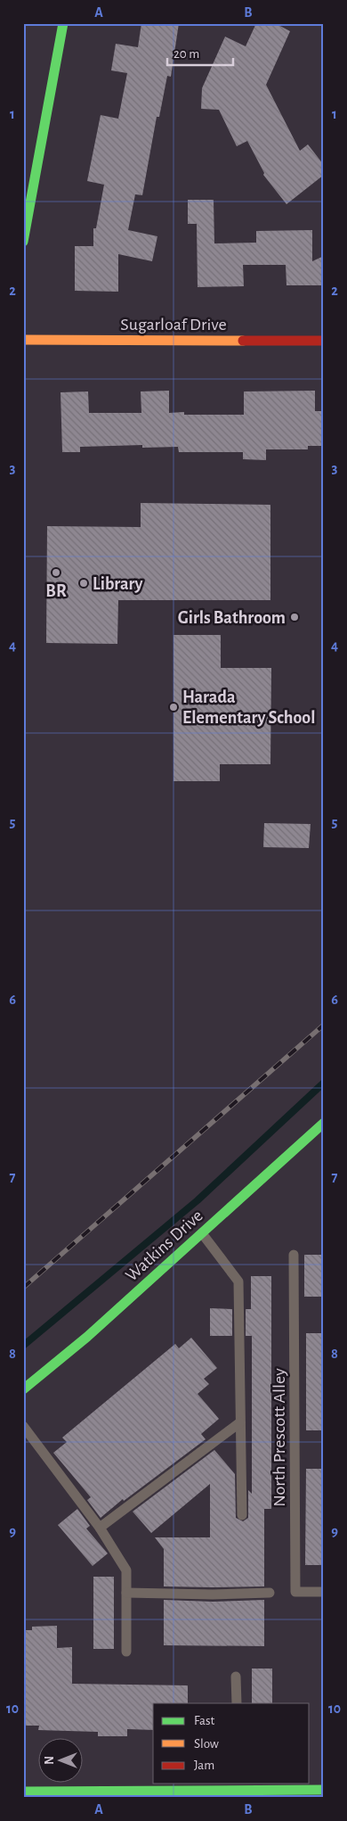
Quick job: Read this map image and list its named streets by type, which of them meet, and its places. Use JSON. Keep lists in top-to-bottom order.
{
  "streets": {
    "street": ["Sugarloaf Drive", "Watkins Drive"],
    "lane": ["North Prescott Alley"]
  },
  "places": [
    "BR",
    "Library",
    "Girls Bathroom",
    "Harada Elementary School"
  ],
  "legend": ["Fast", "Slow", "Jam"],
  "scale_bar": "20 m",
  "north": "left",
  "grid": {
    "columns": ["A", "B"],
    "rows": [
      "1",
      "2",
      "3",
      "4",
      "5",
      "6",
      "7",
      "8",
      "9",
      "10"
    ]
  }
}
